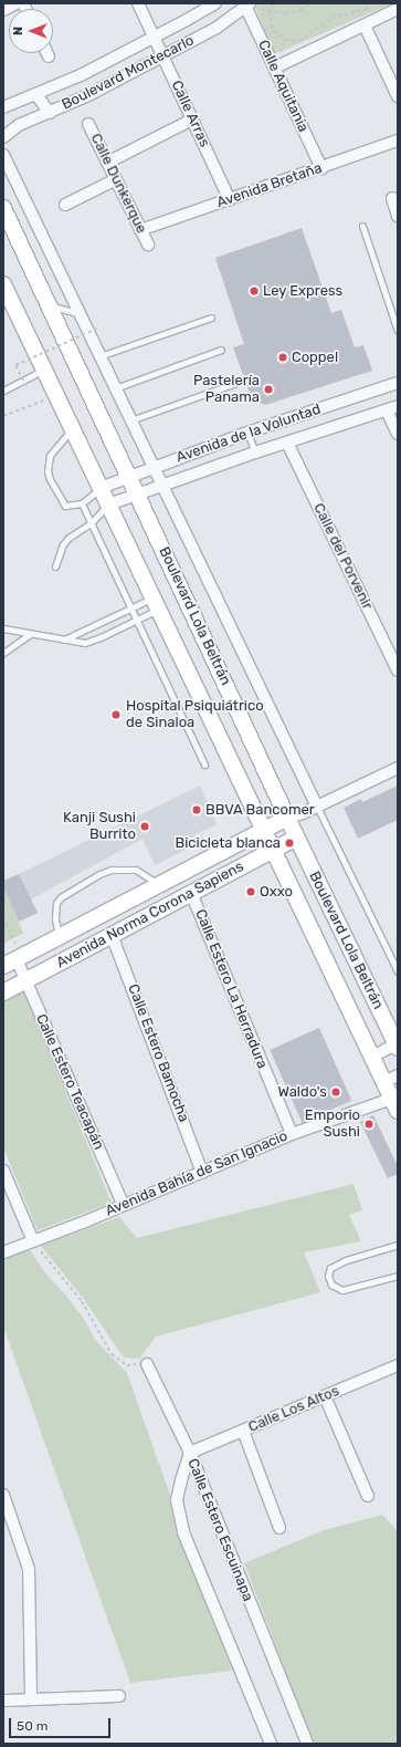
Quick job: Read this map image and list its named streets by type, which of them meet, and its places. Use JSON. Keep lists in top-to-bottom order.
{
  "streets": {
    "main road": ["Boulevard Lola Beltrán", "Avenida Norma Corona Sapiens"],
    "street": [
      "Boulevard Montecarlo",
      "Calle Aquitania",
      "Calle Arras",
      "Calle Dunkerque",
      "Avenida Bretaña",
      "Avenida de la Voluntad",
      "Calle del Porvenir",
      "Calle Estero La Herradura",
      "Calle Estero Bamocha",
      "Calle Estero Teacapán",
      "Avenida Bahía de San Ignacio",
      "Calle Los Altos",
      "Calle Estero Escuinapa"
    ]
  },
  "crossings": [
    ["Boulevard Montecarlo", "Calle Aquitania"],
    ["Boulevard Montecarlo", "Calle Arras"],
    ["Calle Aquitania", "Avenida Bretaña"],
    ["Calle Arras", "Avenida Bretaña"],
    ["Calle Dunkerque", "Avenida Bretaña"],
    ["Avenida de la Voluntad", "Calle del Porvenir"],
    ["Avenida de la Voluntad", "Boulevard Lola Beltrán"],
    ["Boulevard Lola Beltrán", "Avenida Norma Corona Sapiens"],
    ["Boulevard Lola Beltrán", "Avenida Bahía de San Ignacio"],
    ["Avenida Norma Corona Sapiens", "Calle Estero La Herradura"],
    ["Avenida Norma Corona Sapiens", "Calle Estero Bamocha"],
    ["Avenida Norma Corona Sapiens", "Calle Estero Teacapán"],
    ["Calle Estero La Herradura", "Avenida Bahía de San Ignacio"],
    ["Calle Estero Bamocha", "Avenida Bahía de San Ignacio"],
    ["Calle Estero Teacapán", "Avenida Bahía de San Ignacio"],
    ["Calle Los Altos", "Calle Estero Escuinapa"]
  ],
  "places": [
    "Ley Express",
    "Coppel",
    "Pastelería Panama",
    "Hospital Psiquiátrico de Sinaloa",
    "BBVA Bancomer",
    "Kanji Sushi Burrito",
    "Bicicleta blanca",
    "Oxxo",
    "Waldo's",
    "Emporio Sushi"
  ],
  "scale_bar": "50 m",
  "north": "left"
}
